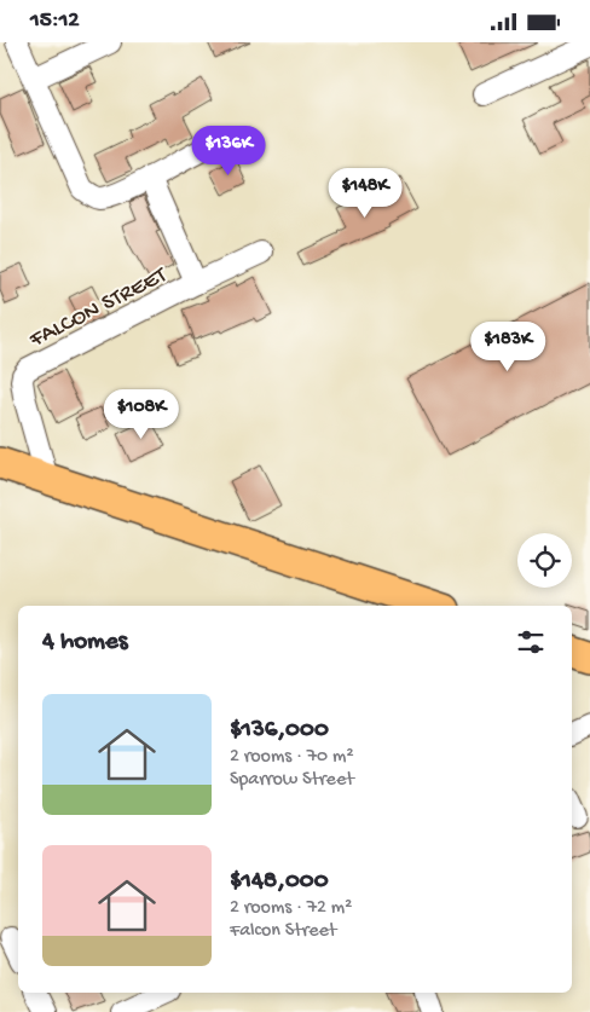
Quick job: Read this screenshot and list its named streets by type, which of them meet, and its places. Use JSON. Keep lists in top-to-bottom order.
{
  "streets": {
    "street": ["FALCON STREET"]
  },
  "page": {
    "status": "15:12",
    "price": [
      "$136K",
      "$148K",
      "$183K",
      "$108K"
    ],
    "heading": "4 homes",
    "list": [
      {
        "name": "$136,000",
        "note": "2 rooms · 70 m² · Sparrow Street"
      },
      {
        "name": "$148,000",
        "note": "2 rooms · 72 m² · Falcon Street"
      }
    ]
  }
}
